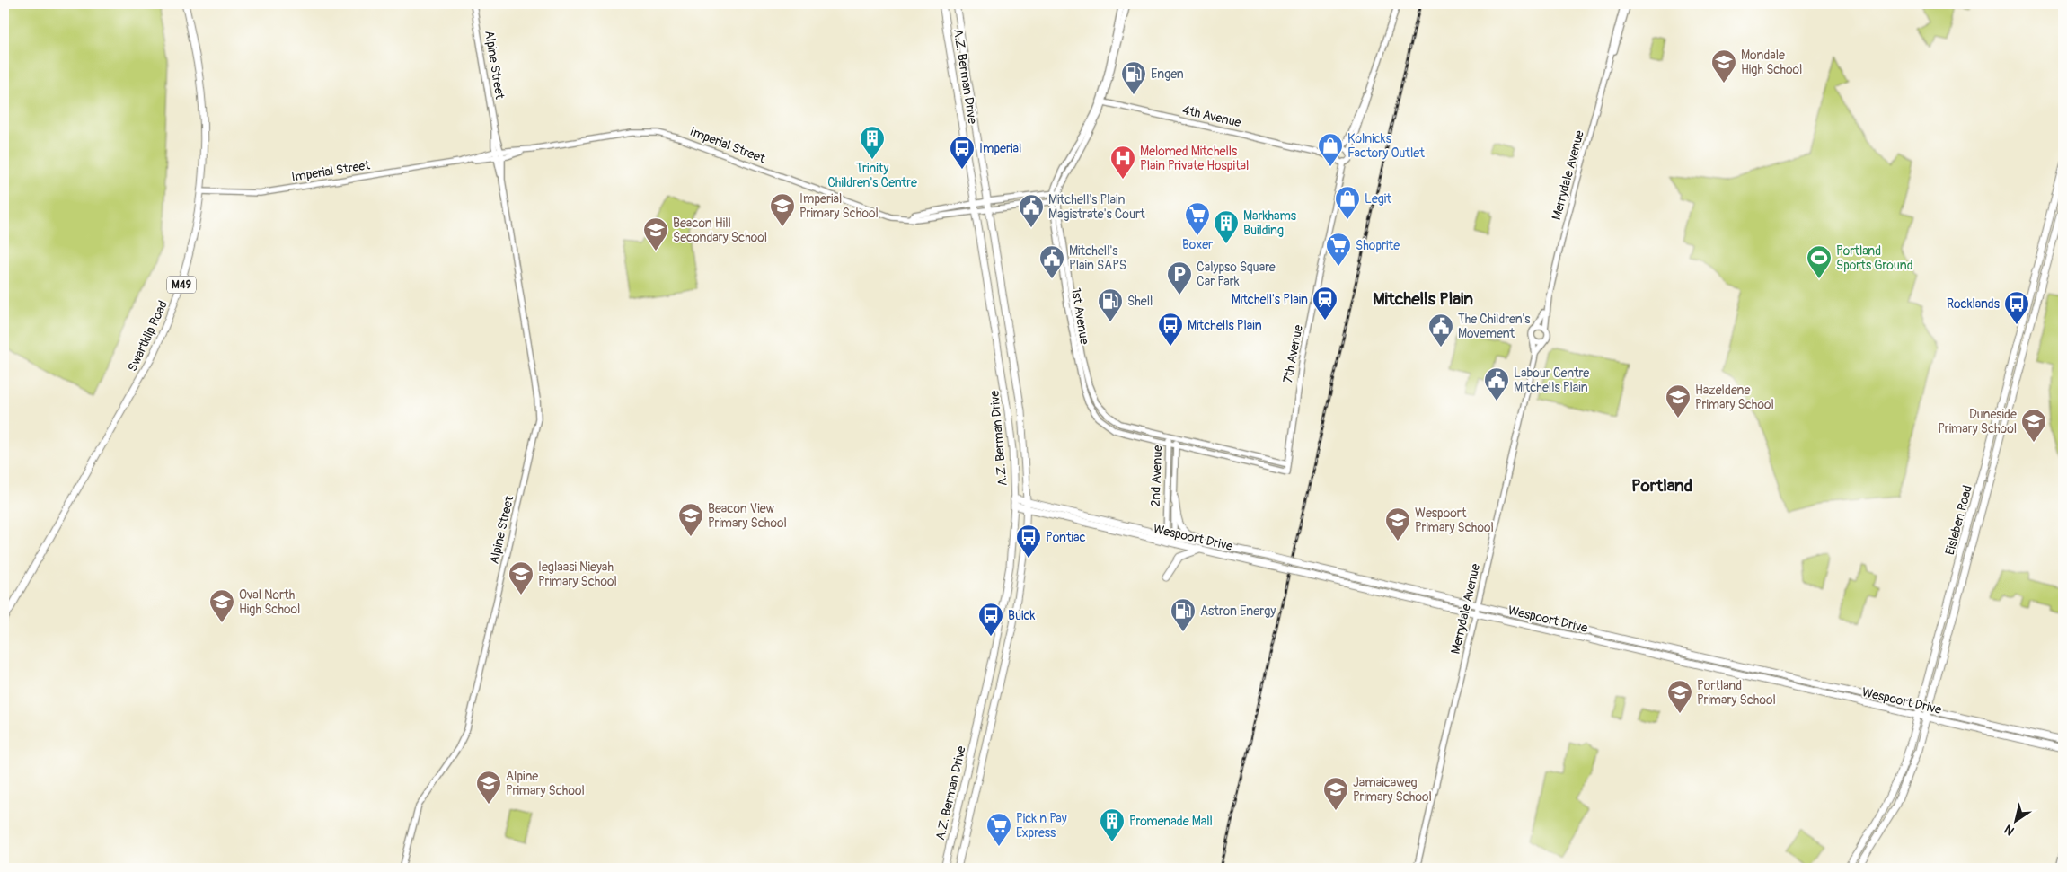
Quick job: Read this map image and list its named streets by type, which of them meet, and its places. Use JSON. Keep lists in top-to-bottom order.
{
  "streets": {
    "main road": [
      "A.Z. Berman Drive",
      "M49",
      "Swartklip Road",
      "Eisleben Road",
      "Wespoort Drive"
    ],
    "street": [
      "Alpine Street",
      "4th Avenue",
      "Imperial Street",
      "Merrydale Avenue",
      "1st Avenue",
      "7th Avenue",
      "2nd Avenue"
    ]
  },
  "crossings": [
    ["Alpine Street", "Imperial Street"],
    ["A.Z. Berman Drive", "Imperial Street"],
    ["A.Z. Berman Drive", "Wespoort Drive"],
    ["4th Avenue", "1st Avenue"],
    ["4th Avenue", "7th Avenue"],
    ["Imperial Street", "Swartklip Road"],
    ["Merrydale Avenue", "Wespoort Drive"],
    ["1st Avenue", "7th Avenue"],
    ["1st Avenue", "2nd Avenue"],
    ["2nd Avenue", "Wespoort Drive"],
    ["Eisleben Road", "Wespoort Drive"]
  ],
  "districts": ["Mitchells Plain", "Portland"],
  "places": {
    "school or university": [
      "Mondale High School",
      "Imperial Primary School",
      "Beacon Hill Secondary School",
      "Hazeldene Primary School",
      "Duneside Primary School",
      "Beacon View Primary School",
      "Wespoort Primary School",
      "Ieglaasi Nieyah Primary School",
      "Oval North High School",
      "Portland Primary School",
      "Alpine Primary School",
      "Jamaicaweg Primary School"
    ],
    "fuel station": ["Engen", "Shell", "Astron Energy"],
    "building": ["Trinity Children's Centre", "Markhams Building", "Promenade Mall"],
    "shop": ["Kolnicks Factory Outlet", "Legit"],
    "bus stop": [
      "Imperial",
      "Rocklands",
      "Mitchells Plain",
      "Pontiac",
      "Buick"
    ],
    "hospital": ["Melomed Mitchells Plain Private Hospital"],
    "public building": [
      "Mitchell's Plain Magistrate's Court",
      "Mitchell's Plain SAPS",
      "The Children's Movement",
      "Labour Centre Mitchells Plain"
    ],
    "supermarket": ["Boxer", "Shoprite", "Pick n Pay Express"],
    "sports": ["Portland Sports Ground"],
    "parking": ["Calypso Square Car Park"],
    "station": ["Mitchell's Plain"]
  },
  "north": "bottom left"
}
